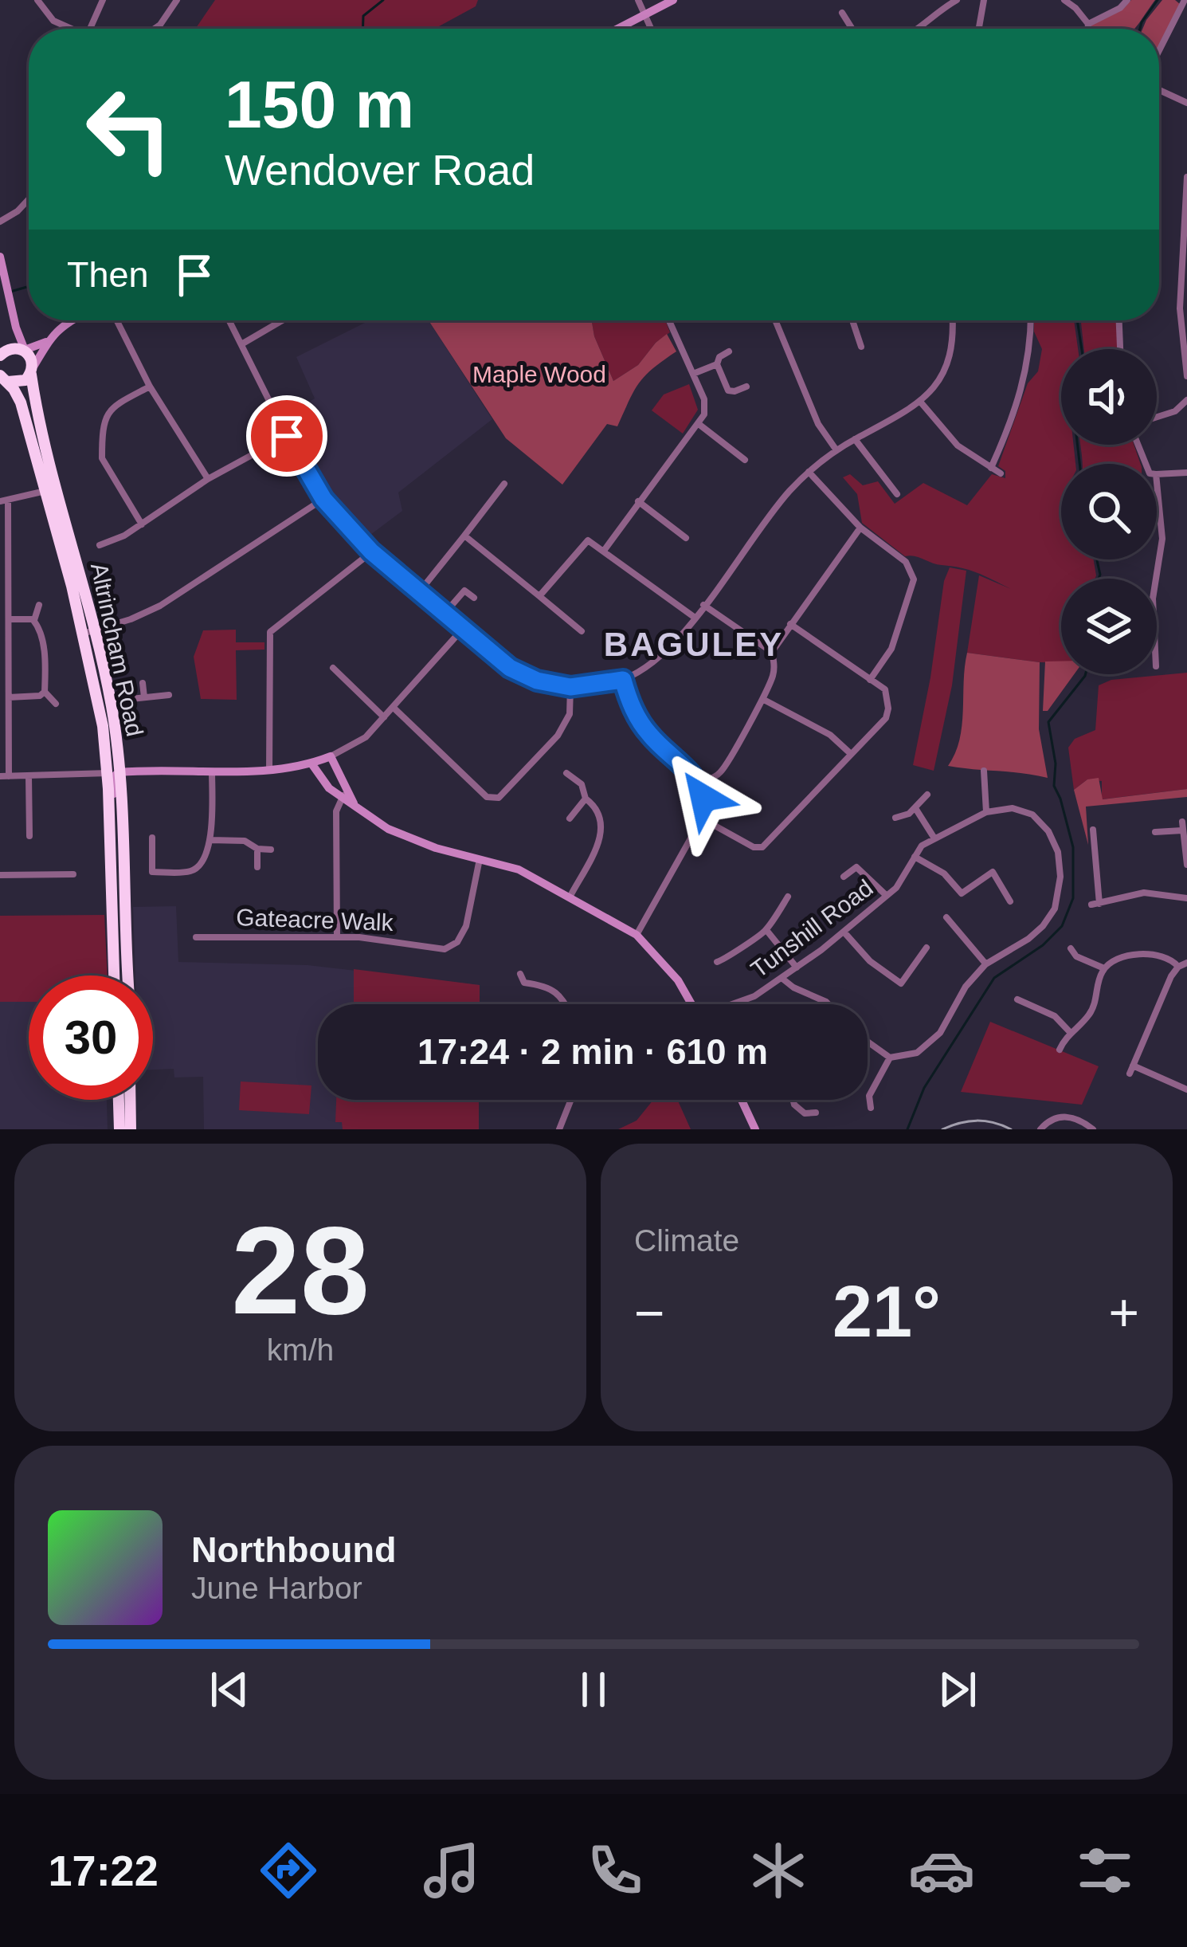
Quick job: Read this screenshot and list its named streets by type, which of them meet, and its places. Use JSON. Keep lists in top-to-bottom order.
{
  "streets": {
    "highway": ["Altrincham Road"],
    "street": ["Gateacre Walk", "Tunshill Road"]
  },
  "districts": ["BAGULEY"],
  "parks": ["Maple Wood"],
  "page": {
    "turn": ["150 m", "Wendover Road"],
    "then": "Then",
    "limit": "30",
    "trip": "17:24 · 2 min · 610 m",
    "tile": [
      ["28", "km/h"],
      "Climate"
    ],
    "heat": ["−", "21°", "+"],
    "song": ["Northbound", "June Harbor"],
    "tabs": "17:22"
  }
}
